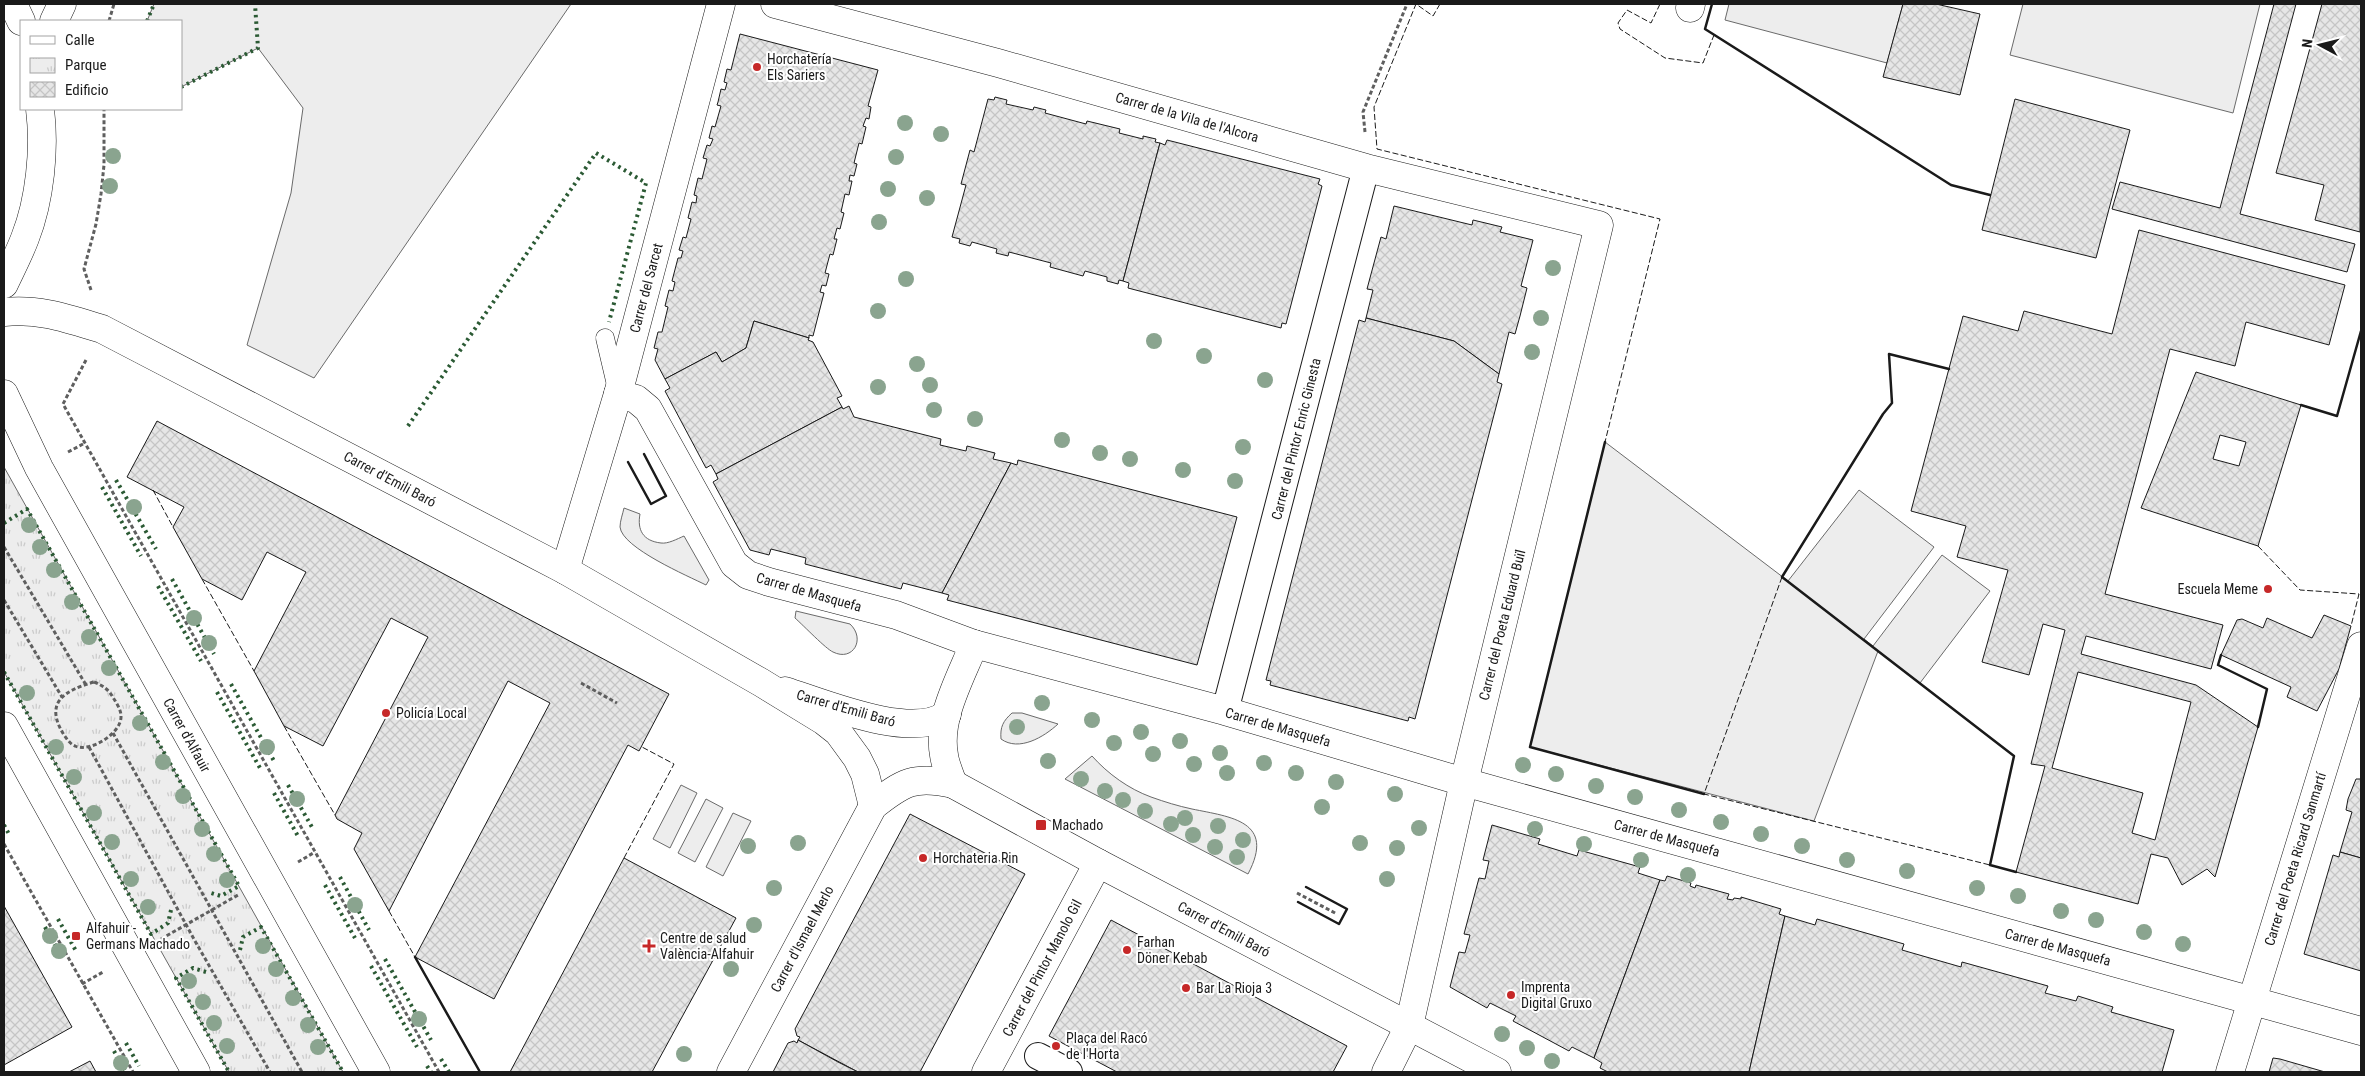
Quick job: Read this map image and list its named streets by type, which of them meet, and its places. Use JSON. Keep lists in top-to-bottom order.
{
  "streets": {
    "street": [
      "Carrer de la Vila de l'Alcora",
      "Carrer del Sarcet",
      "Carrer del Pintor Enric Ginesta",
      "Carrer d'Emili Baró",
      "Carrer de Masquefa",
      "Carrer del Poeta Eduard Buïl",
      "Carrer d'Alfauir",
      "Carrer del Poeta Ricard Sanmartí",
      "Carrer d'Ismael Merlo",
      "Carrer del Pintor Manolo Gil"
    ]
  },
  "crossings": [
    ["Carrer de la Vila de l'Alcora", "Carrer del Pintor Enric Ginesta"],
    ["Carrer de la Vila de l'Alcora", "Carrer del Poeta Eduard Buïl"],
    ["Carrer del Sarcet", "Carrer d'Emili Baró"],
    ["Carrer del Sarcet", "Carrer de Masquefa"],
    ["Carrer del Pintor Enric Ginesta", "Carrer de Masquefa"],
    ["Carrer d'Emili Baró", "Carrer del Poeta Eduard Buïl"],
    ["Carrer d'Emili Baró", "Carrer d'Ismael Merlo"],
    ["Carrer d'Emili Baró", "Carrer del Pintor Manolo Gil"],
    ["Carrer de Masquefa", "Carrer del Poeta Eduard Buïl"],
    ["Carrer de Masquefa", "Carrer del Poeta Ricard Sanmartí"]
  ],
  "places": {
    "other": [
      "Horchatería Els Sariers",
      "Escuela Meme",
      "Policía Local",
      "Horchateria Rin",
      "Farhan Döner Kebab",
      "Bar La Rioja 3",
      "Imprenta Digital Gruxo",
      "Plaça del Racó de l'Horta"
    ],
    "transit": ["Machado", "Alfahuir - Germans Machado"],
    "health": ["Centre de salud València-Alfahuir"]
  },
  "legend": ["Calle", "Parque", "Edificio"],
  "north": "left"
}
